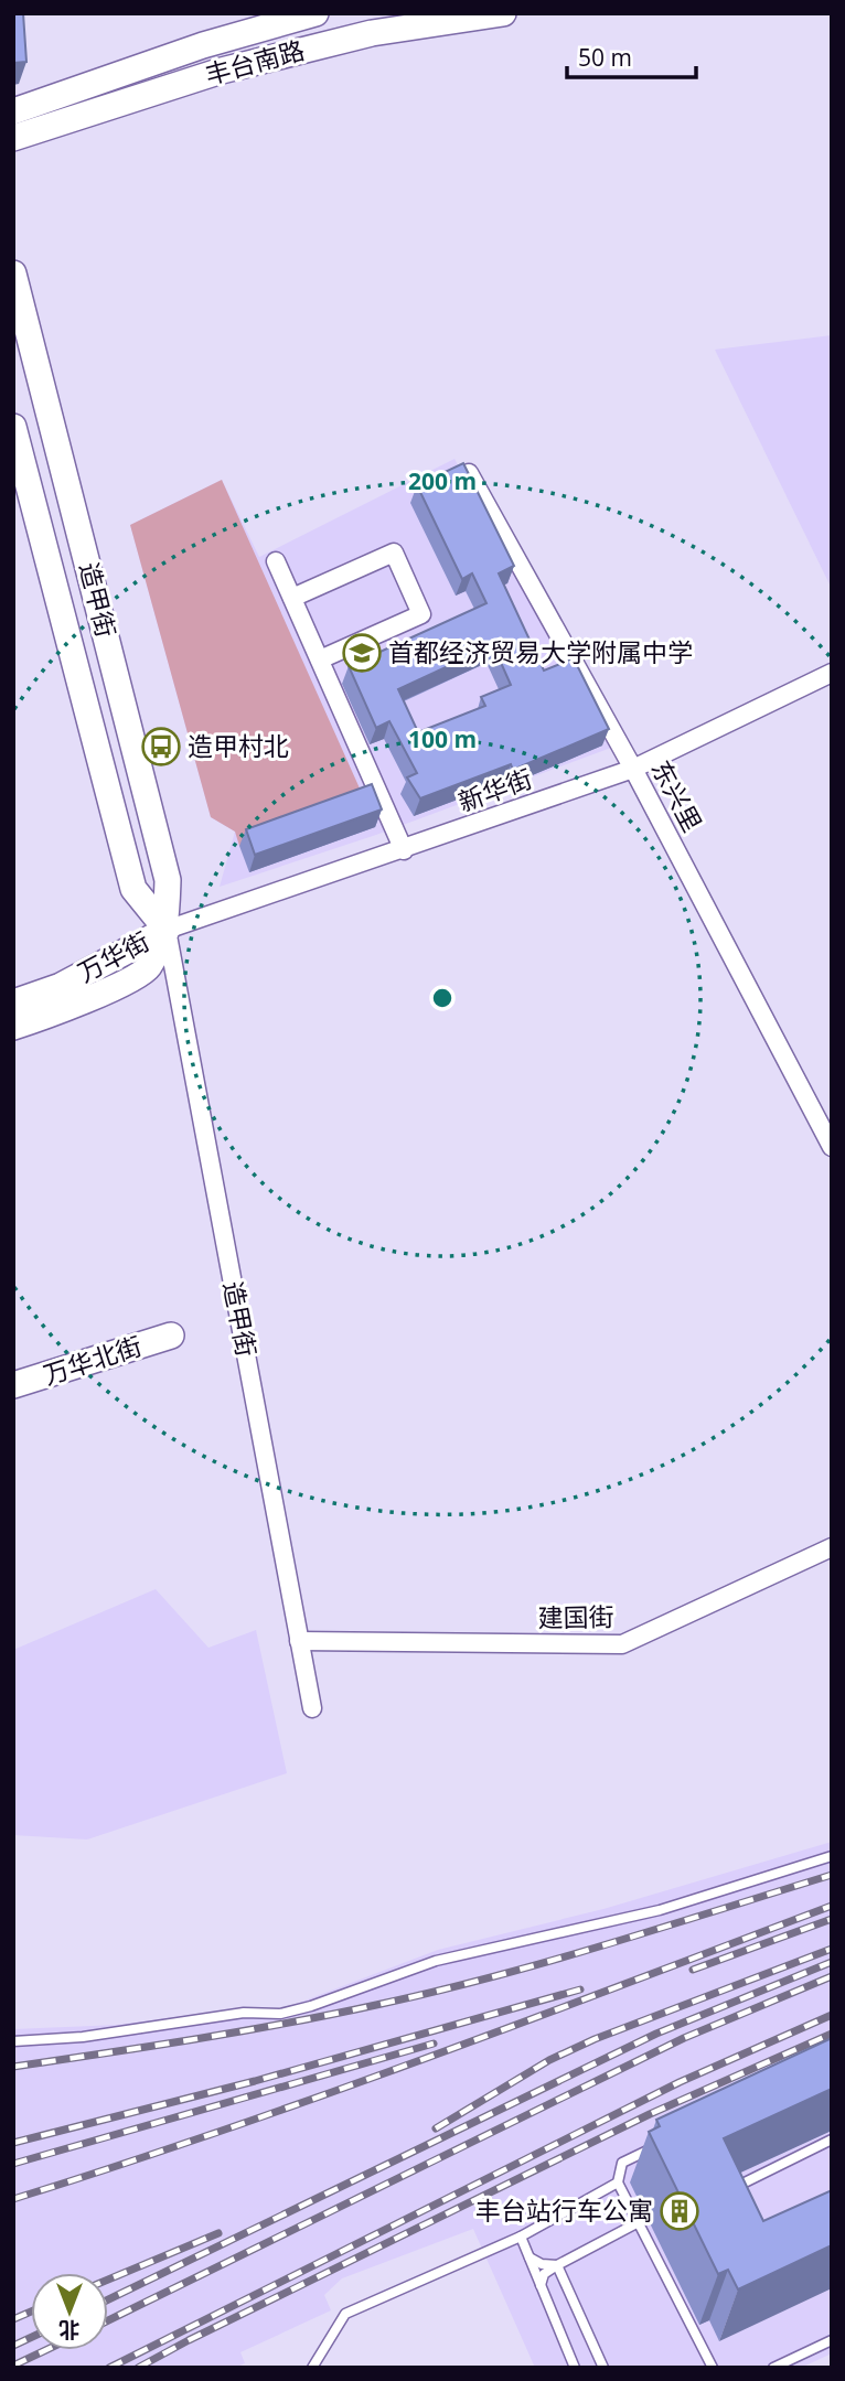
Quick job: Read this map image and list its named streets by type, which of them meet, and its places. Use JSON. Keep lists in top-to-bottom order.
{
  "streets": {
    "main road": [
      "丰台南路",
      "造甲街",
      "万华街",
      "万华北街"
    ],
    "street": ["新华街", "东兴里", "建国街"]
  },
  "crossings": [
    ["造甲街", "新华街"],
    ["造甲街", "万华街"],
    ["造甲街", "建国街"],
    ["新华街", "东兴里"],
    ["新华街", "万华街"]
  ],
  "places": {
    "school or university": ["首都经济贸易大学附属中学"],
    "bus stop": ["造甲村北"],
    "building": ["丰台站行车公寓"]
  },
  "scale_bar": "50 m",
  "north": "bottom",
  "rings": ["200 m", "100 m"]
}
